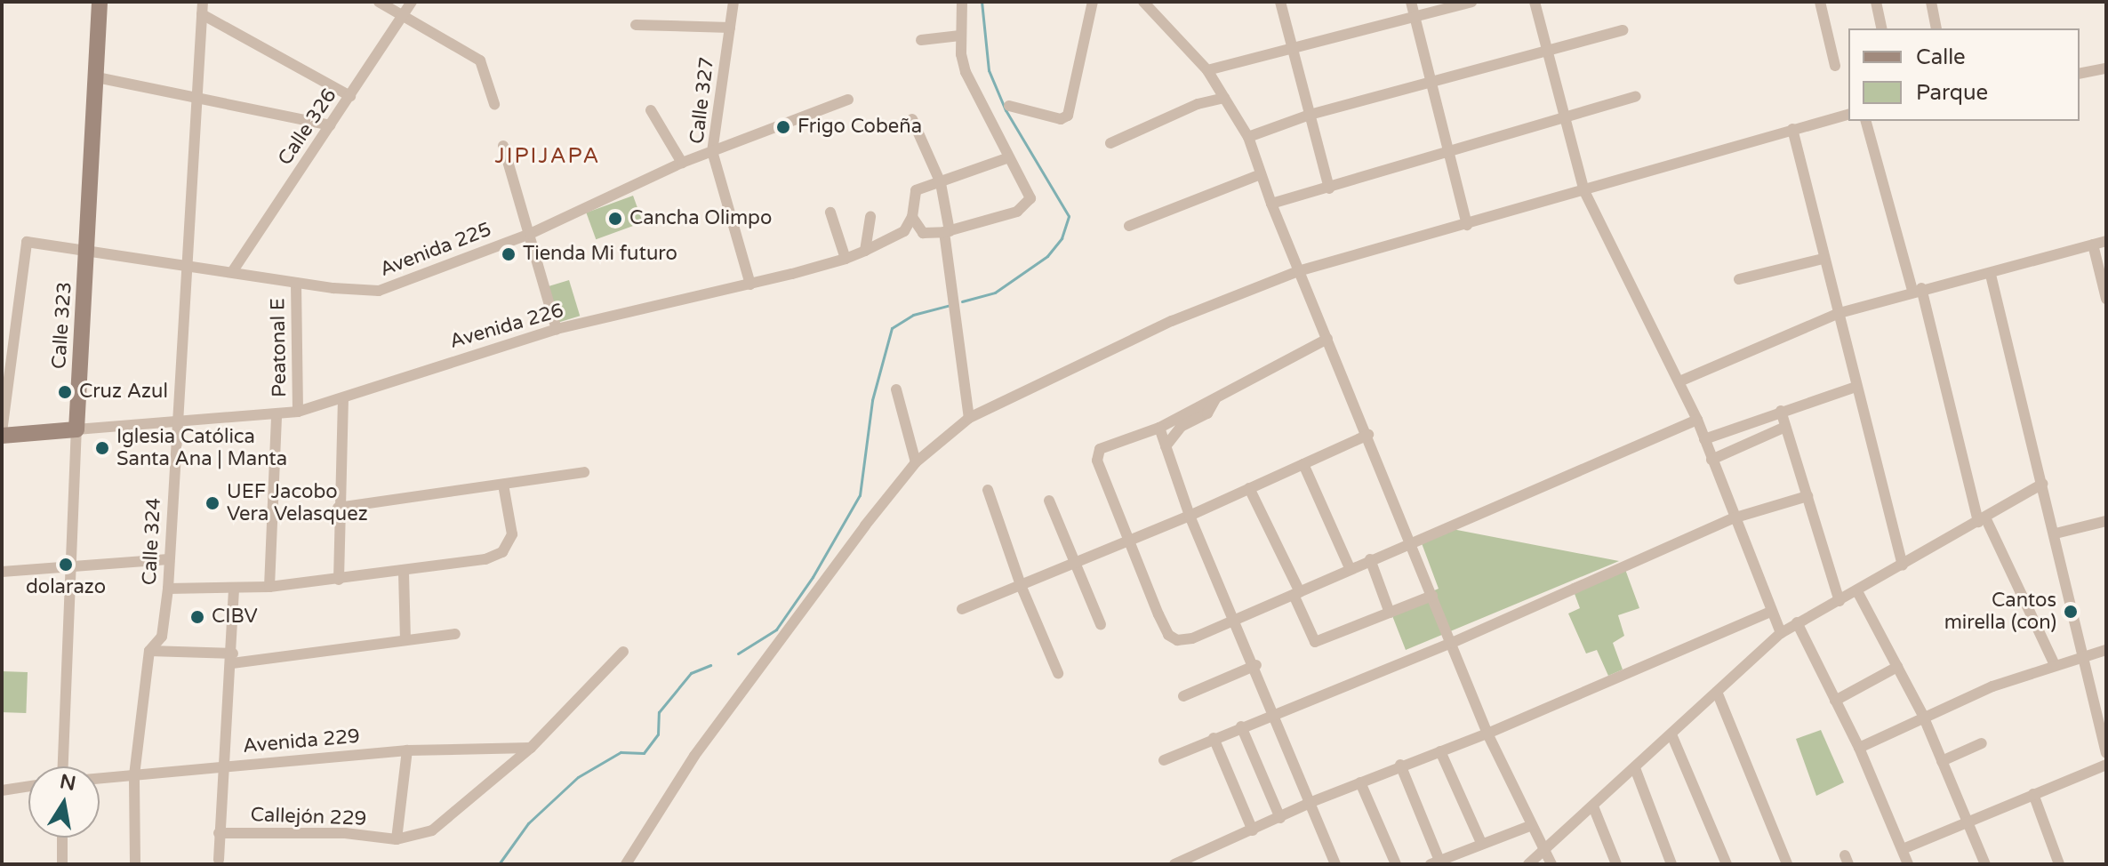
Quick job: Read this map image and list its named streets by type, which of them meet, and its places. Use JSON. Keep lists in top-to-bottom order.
{
  "streets": {
    "street": [
      "Calle 327",
      "Calle 326",
      "Avenida 225",
      "Calle 323",
      "Avenida 226",
      "Peatonal E",
      "Calle 324",
      "Avenida 229",
      "Callejón 229"
    ]
  },
  "crossings": [
    ["Calle 327", "Avenida 225"],
    ["Calle 327", "Avenida 226"],
    ["Calle 326", "Avenida 225"],
    ["Avenida 225", "Calle 323"],
    ["Avenida 225", "Peatonal E"],
    ["Avenida 225", "Calle 324"],
    ["Calle 323", "Avenida 226"],
    ["Avenida 226", "Peatonal E"],
    ["Avenida 226", "Calle 324"],
    ["Calle 324", "Avenida 229"]
  ],
  "districts": ["JIPIJAPA"],
  "places": [
    "Frigo Cobeña",
    "Cancha Olimpo",
    "Tienda Mi futuro",
    "Cruz Azul",
    "Iglesia Católica Santa Ana | Manta",
    "UEF Jacobo Vera Velasquez",
    "dolarazo",
    "Cantos mirella (con)",
    "CIBV"
  ],
  "legend": ["Calle", "Parque"],
  "north": "top"
}
